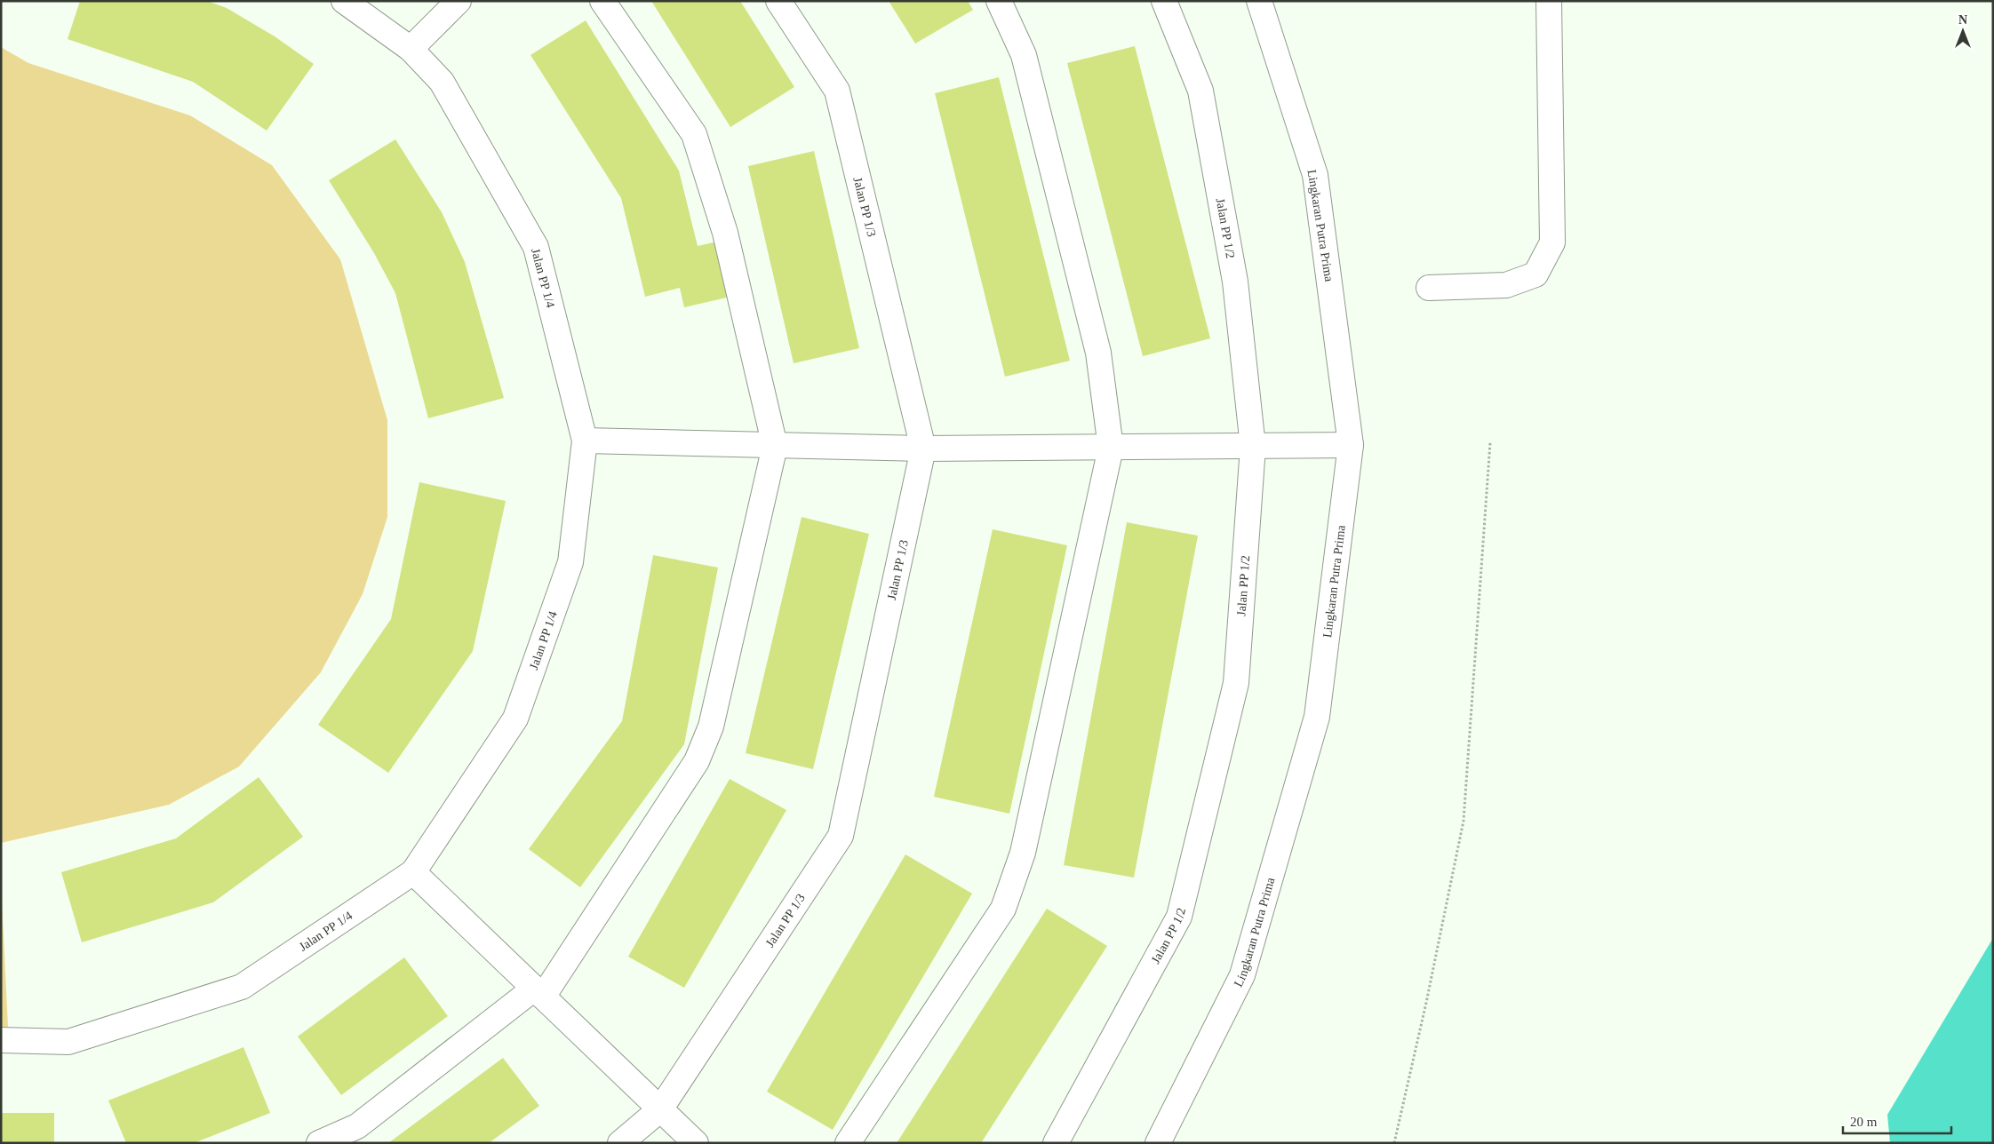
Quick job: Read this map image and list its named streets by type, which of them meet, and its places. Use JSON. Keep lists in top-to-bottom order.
{
  "streets": {
    "street": [
      "Jalan PP 1/3",
      "Lingkaran Putra Prima",
      "Jalan PP 1/2",
      "Jalan PP 1/4"
    ]
  },
  "scale_bar": "20 m",
  "north": "top"
}
